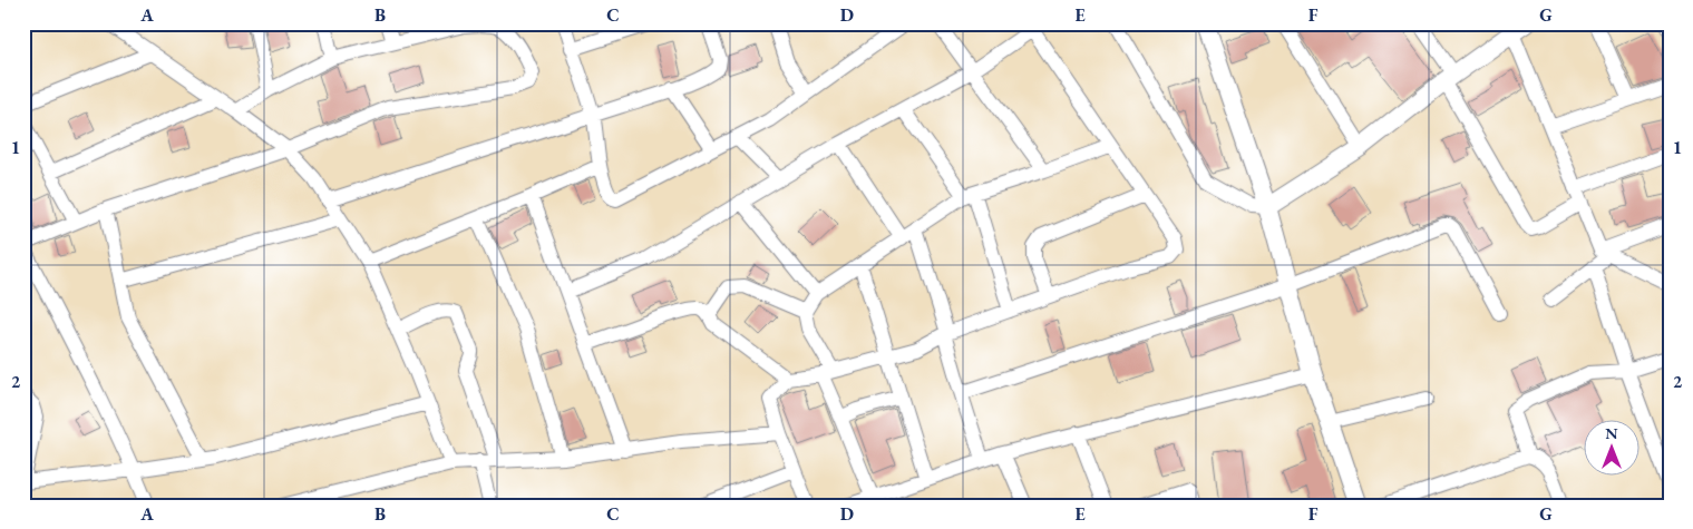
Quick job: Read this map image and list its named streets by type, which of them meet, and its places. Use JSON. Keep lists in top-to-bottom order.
{
  "north": "top",
  "grid": {
    "columns": [
      "A",
      "B",
      "C",
      "D",
      "E",
      "F",
      "G"
    ],
    "rows": ["1", "2"]
  }
}
